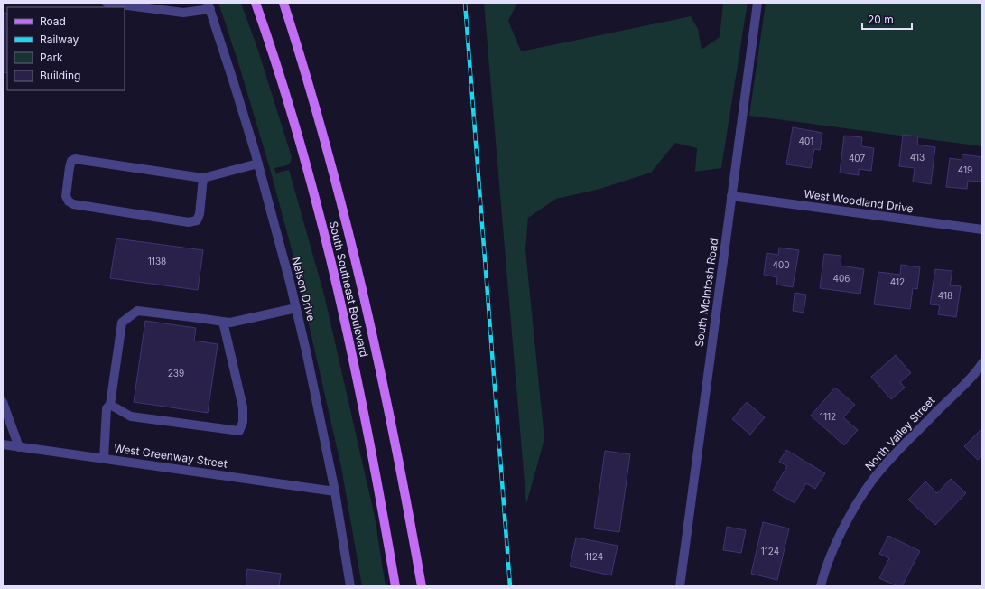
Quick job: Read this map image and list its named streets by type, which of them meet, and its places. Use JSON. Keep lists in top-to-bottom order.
{
  "streets": {
    "main road": ["South Southeast Boulevard"],
    "street": [
      "West Woodland Drive",
      "Nelson Drive",
      "South McIntosh Road",
      "North Valley Street",
      "West Greenway Street"
    ]
  },
  "crossings": [
    ["West Woodland Drive", "South McIntosh Road"],
    ["Nelson Drive", "West Greenway Street"]
  ],
  "house_numbers": [
    "401",
    "413",
    "407",
    "419",
    "1138",
    "400",
    "406",
    "412",
    "418",
    "239",
    "1112",
    "1124",
    "1124"
  ],
  "legend": [
    "Road",
    "Railway",
    "Park",
    "Building"
  ],
  "scale_bar": "20 m"
}
